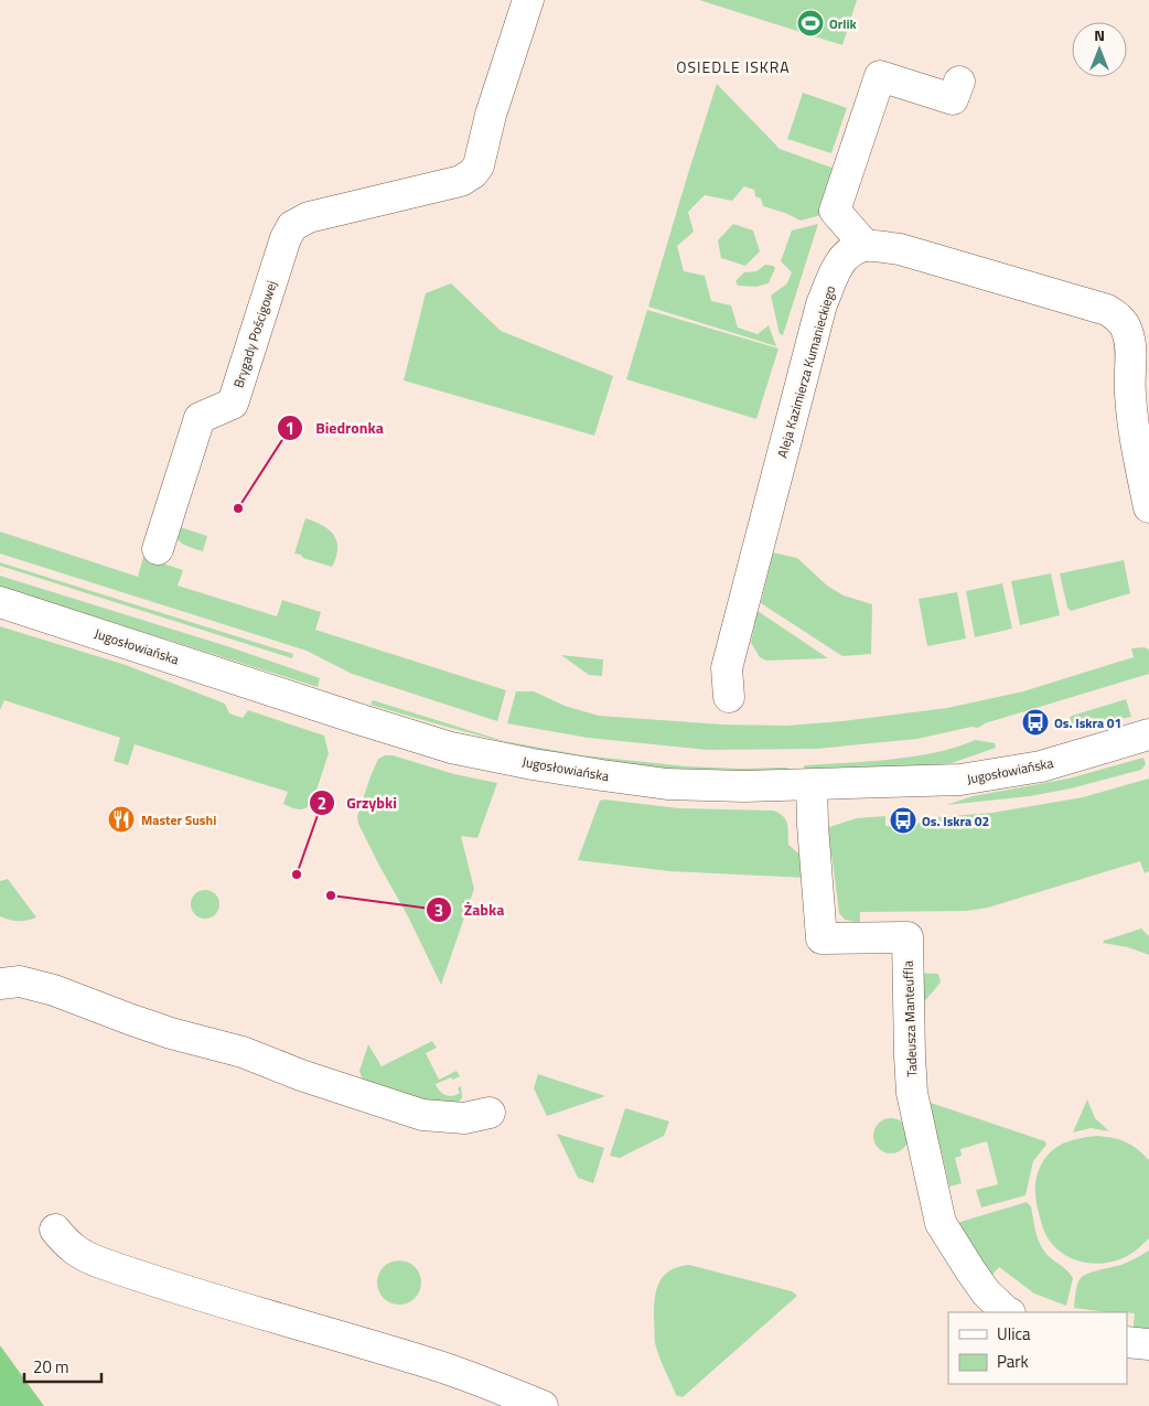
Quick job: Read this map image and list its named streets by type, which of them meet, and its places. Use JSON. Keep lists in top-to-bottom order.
{
  "streets": {
    "street": [
      "Brygady Pościgowej",
      "Aleja Kazimierza Kumanieckiego",
      "Jugosłowiańska",
      "Tadeusza Manteuffla"
    ]
  },
  "crossings": [
    ["Jugosłowiańska", "Tadeusza Manteuffla"]
  ],
  "districts": ["OSIEDLE ISKRA"],
  "places": {
    "sports": ["Orlik"],
    "other": ["Biedronka", "Grzybki", "Żabka"],
    "bus stop": ["Os. Iskra 01", "Os. Iskra 02"],
    "restaurant": ["Master Sushi"]
  },
  "legend": ["Ulica", "Park"],
  "scale_bar": "20 m",
  "north": "top"
}
